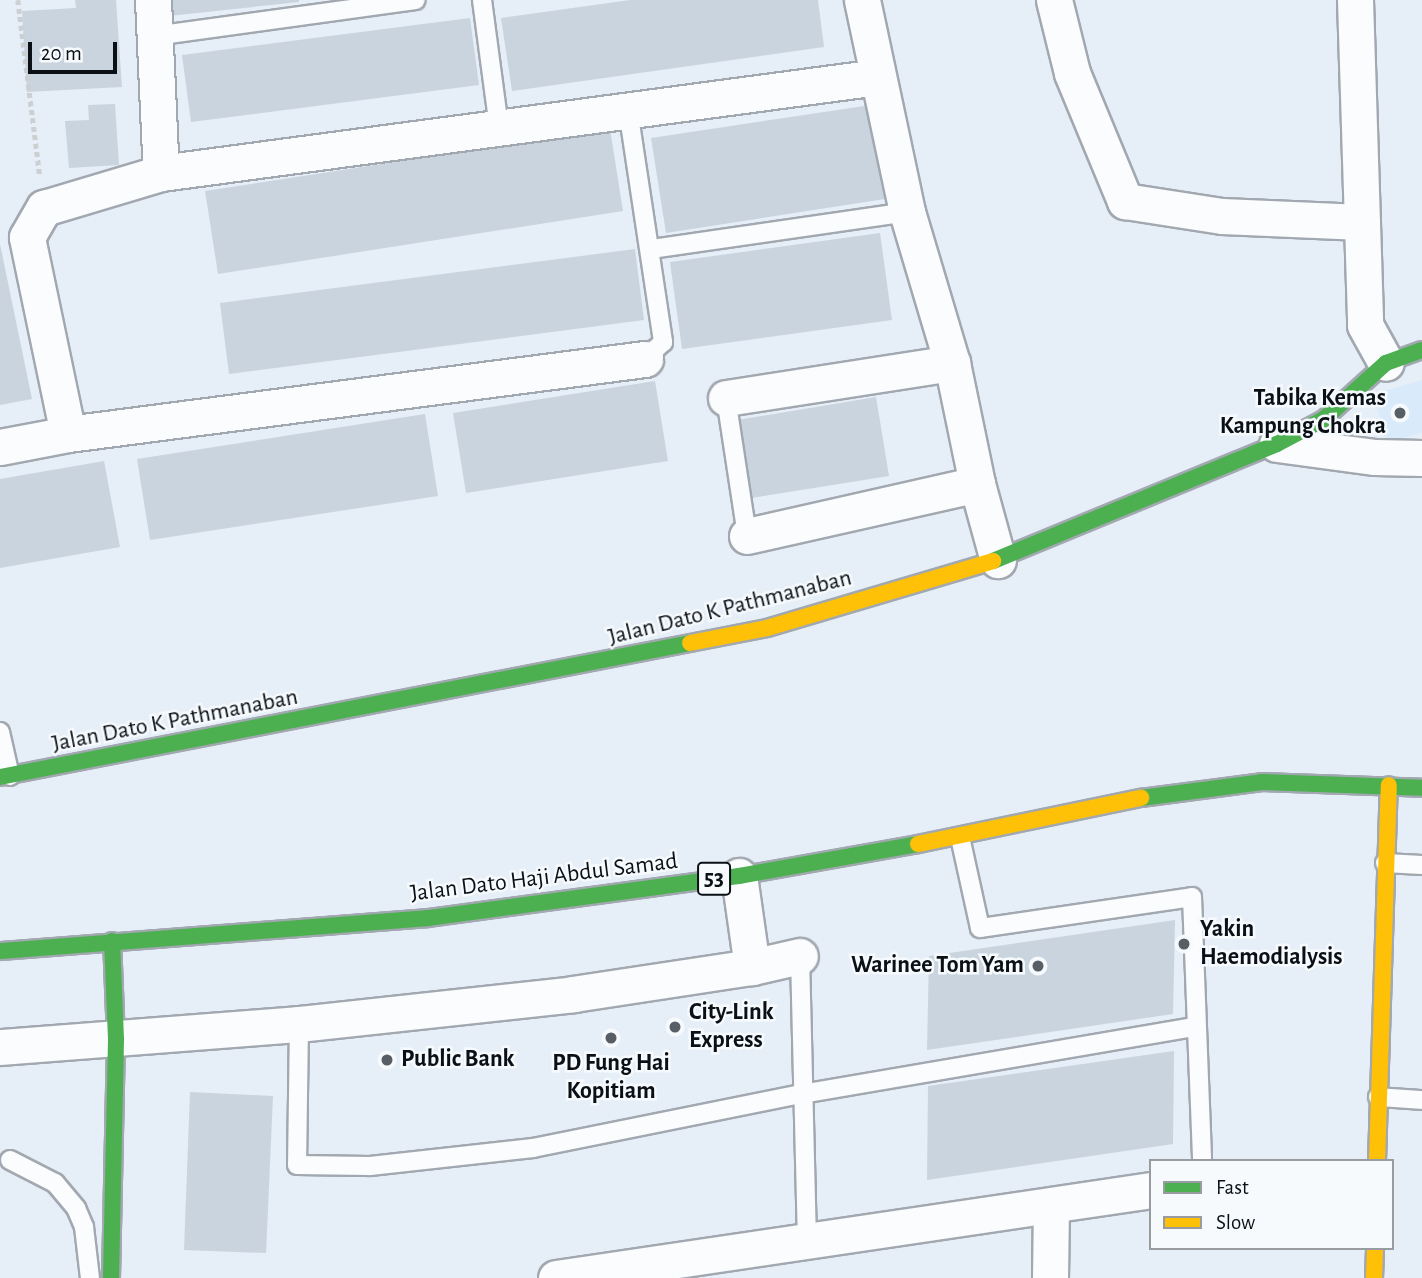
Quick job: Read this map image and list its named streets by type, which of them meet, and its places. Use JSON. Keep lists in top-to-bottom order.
{
  "streets": {
    "street": ["Jalan Dato K Pathmanaban", "Jalan Dato Haji Abdul Samad", "53"]
  },
  "places": [
    "Tabika Kemas Kampung Chokra",
    "Yakin Haemodialysis",
    "Warinee Tom Yam",
    "City-Link Express",
    "PD Fung Hai Kopitiam",
    "Public Bank"
  ],
  "legend": ["Fast", "Slow"],
  "scale_bar": "20 m"
}
